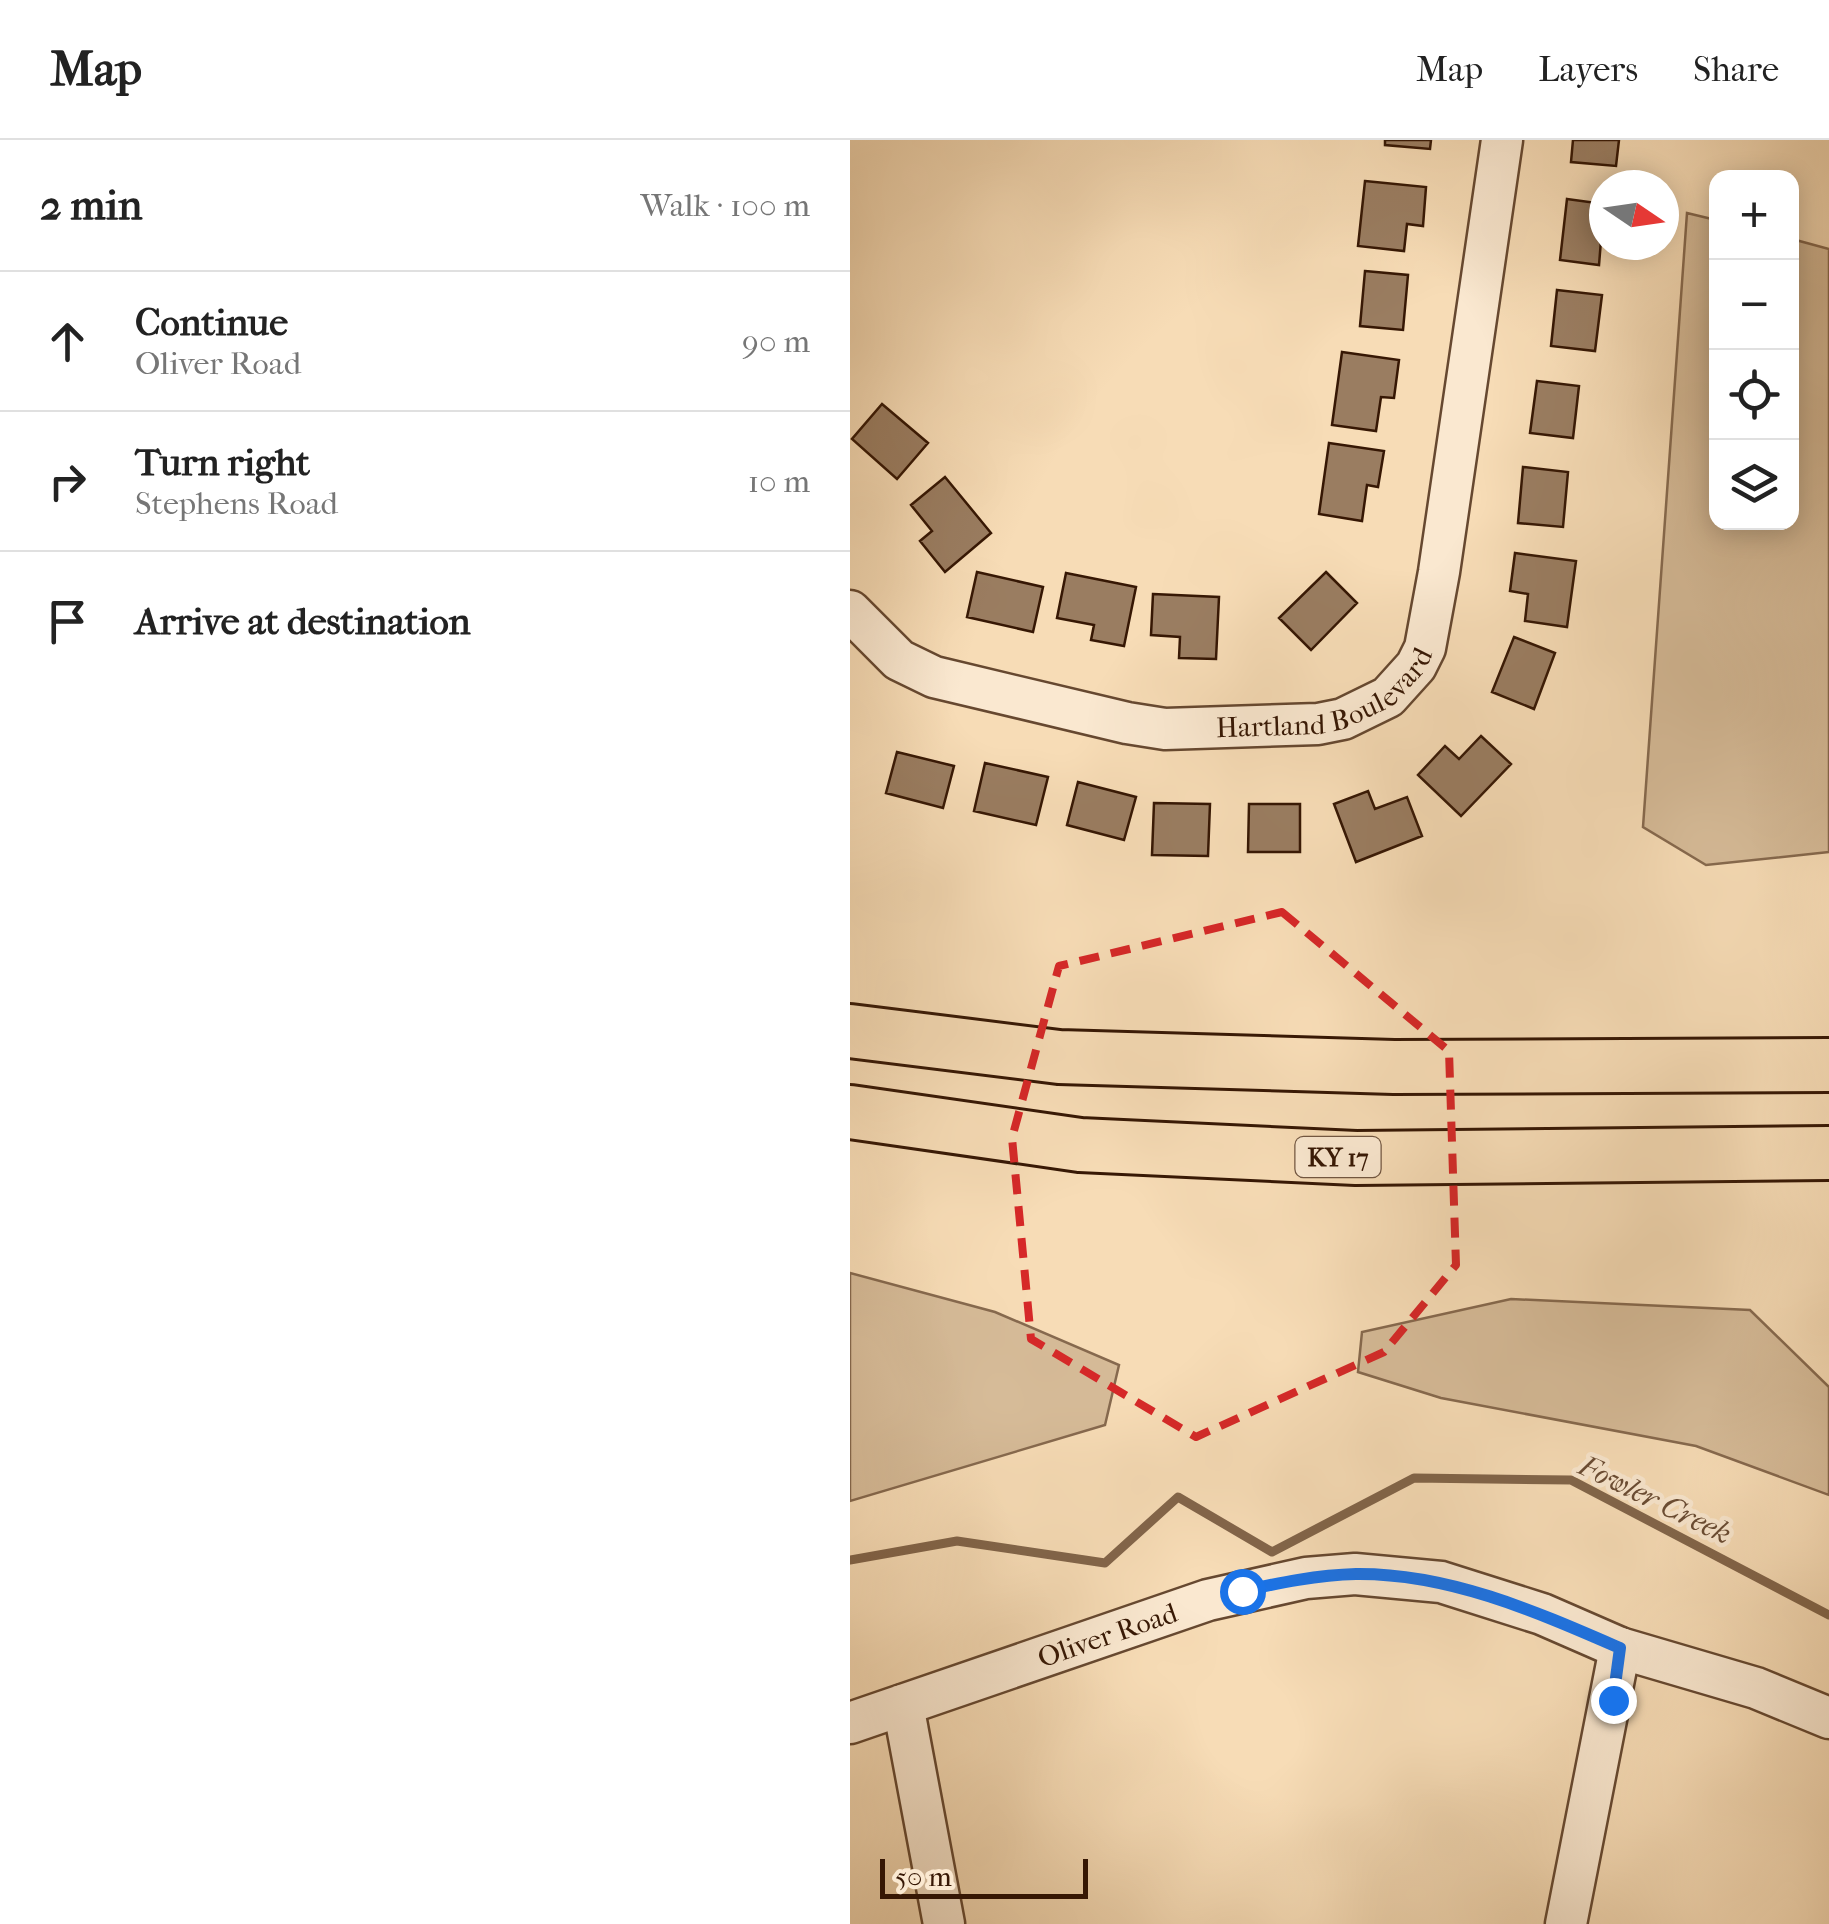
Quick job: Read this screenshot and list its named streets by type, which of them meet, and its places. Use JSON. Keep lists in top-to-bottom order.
{
  "streets": {
    "main road": ["KY 17"],
    "street": ["Hartland Boulevard", "Oliver Road"]
  },
  "water": ["Fowler Creek"],
  "scale_bar": "50 m",
  "north": "right",
  "page": {
    "header": "Map",
    "nav": ["Map", "Layers", "Share"],
    "heading": ["2 min", "Walk · 100 m"],
    "map_buttons": ["+", "−"],
    "list": [
      ["Continue", "Oliver Road", "90 m"],
      ["Turn right", "Stephens Road", "10 m"],
      "Arrive at destination"
    ],
    "scale": "50 m"
  }
}
